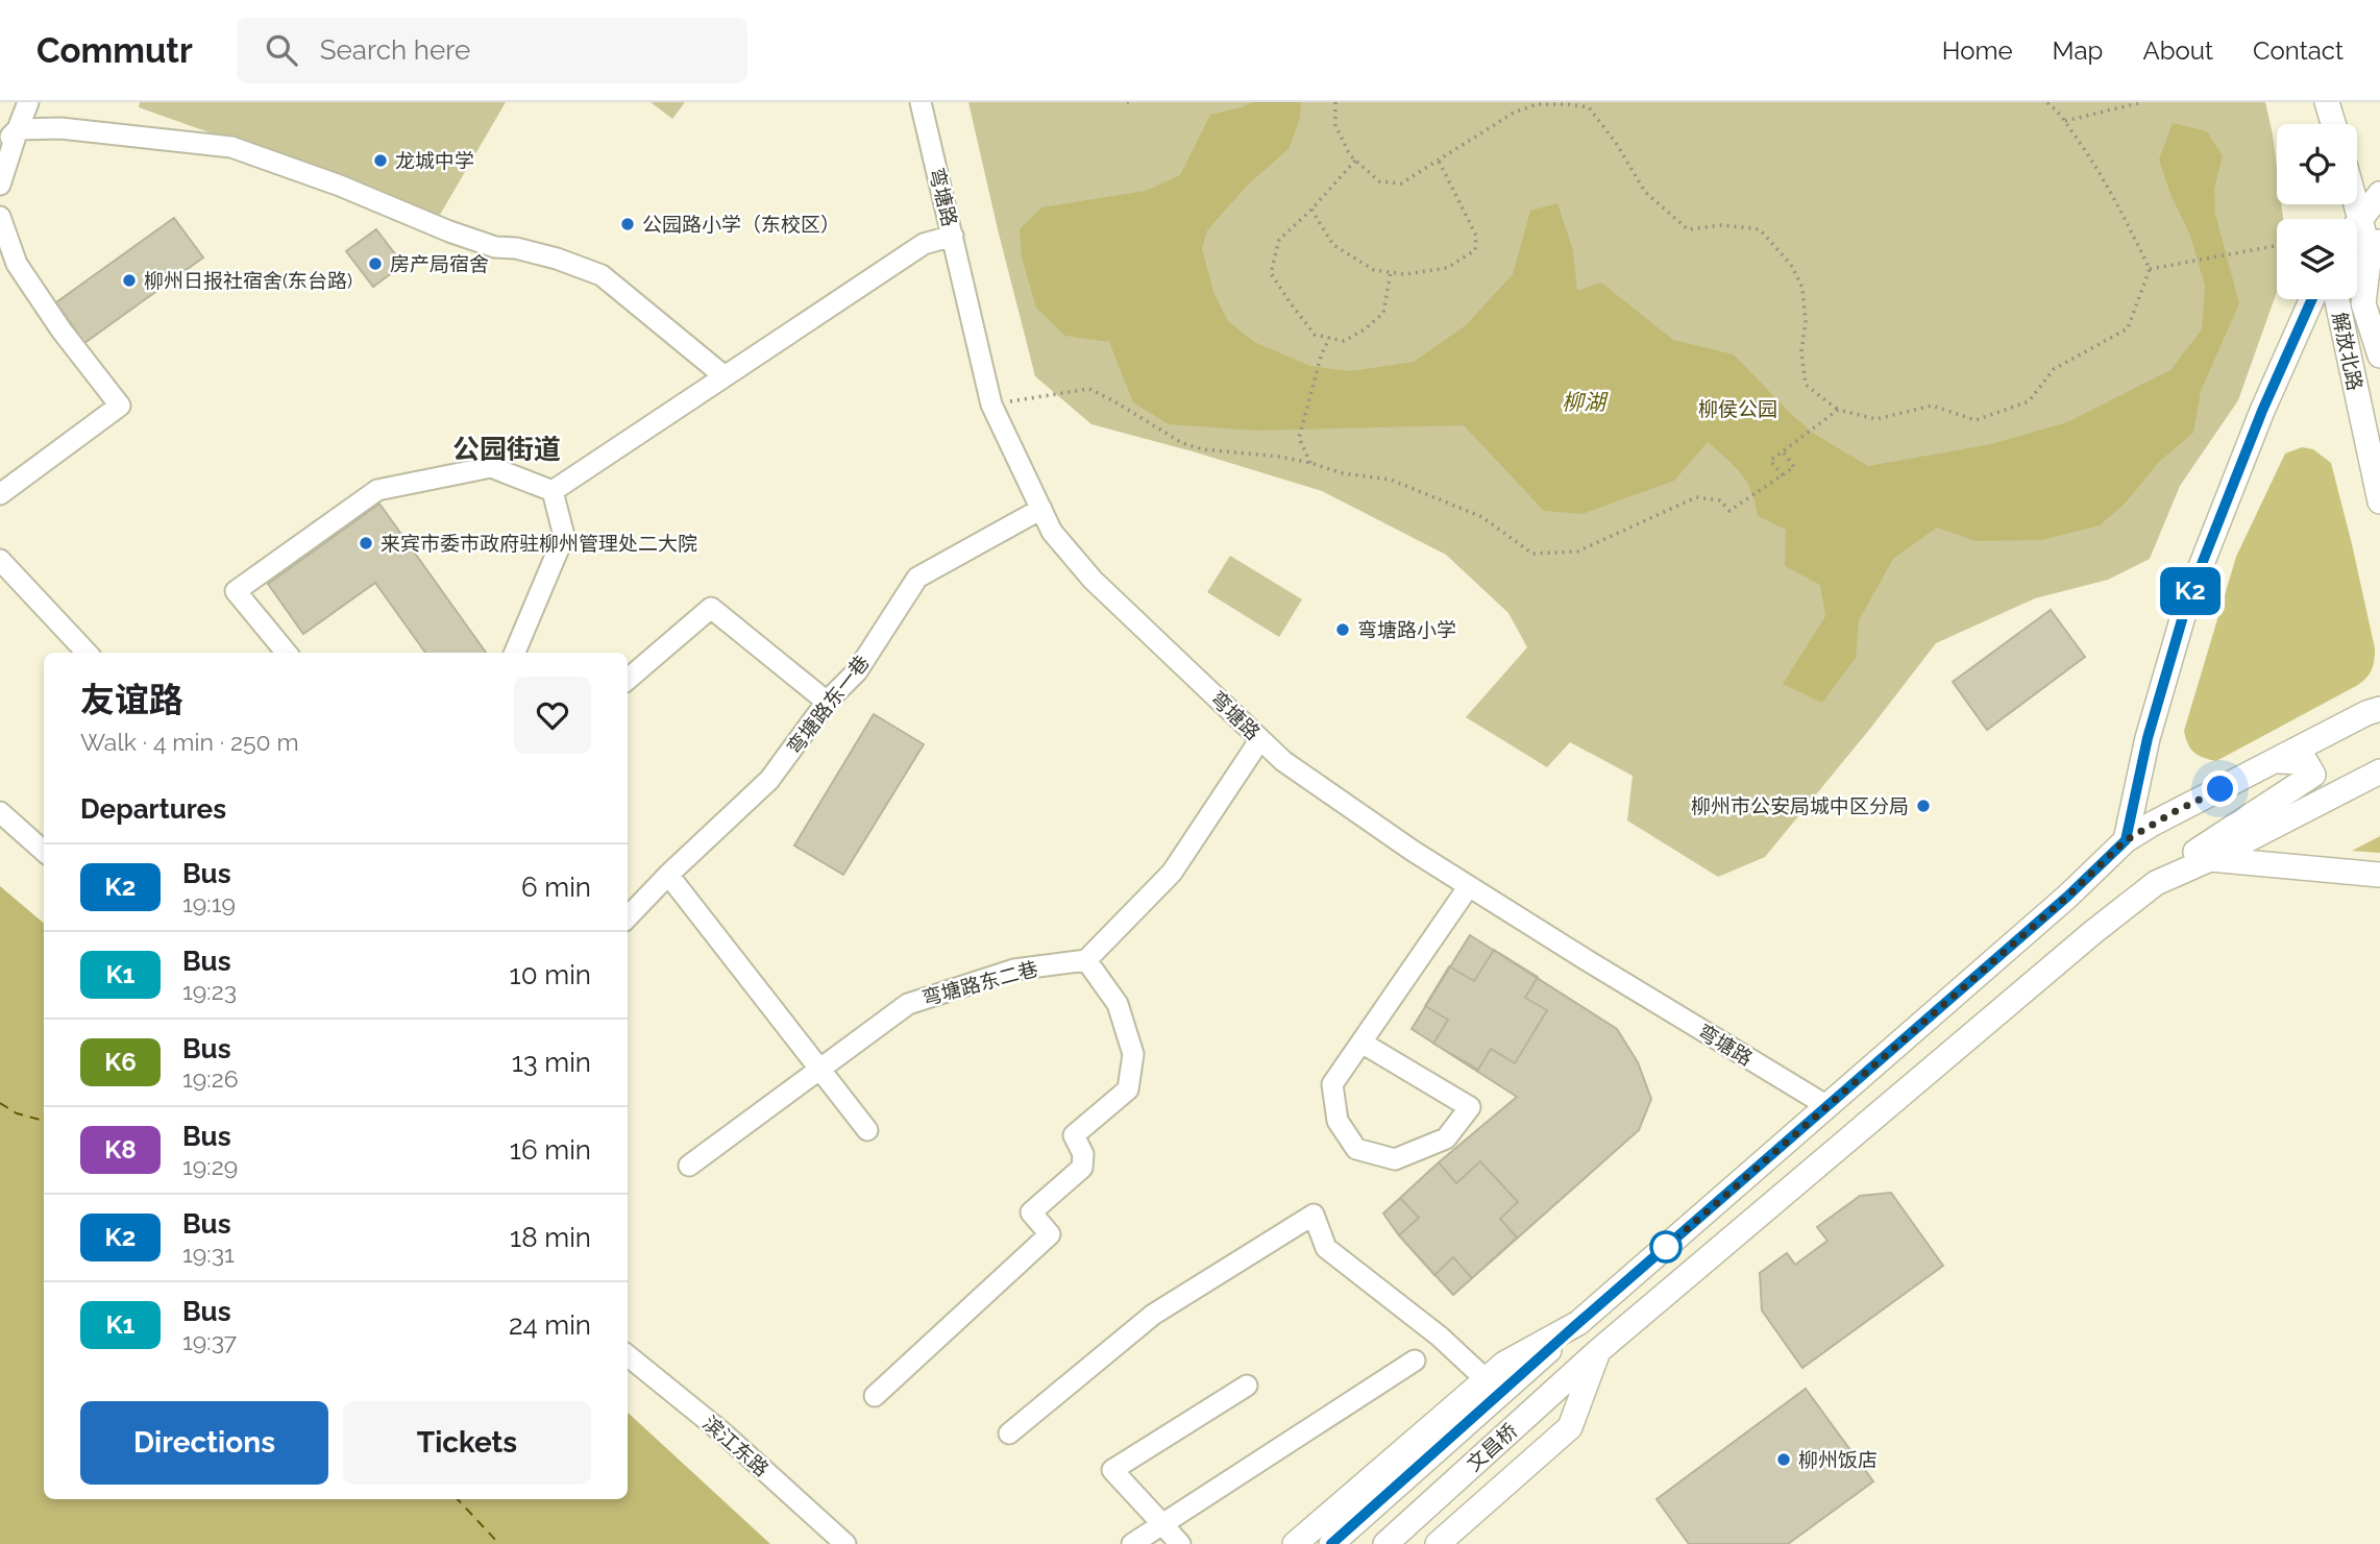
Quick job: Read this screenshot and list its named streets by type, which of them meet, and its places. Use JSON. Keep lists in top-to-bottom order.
{
  "streets": {
    "main road": ["解放北路", "文昌桥"],
    "street": [
      "弯塘路",
      "弯塘路东一巷",
      "弯塘路东二巷",
      "滨江东路"
    ]
  },
  "crossings": [
    ["弯塘路", "弯塘路东一巷"]
  ],
  "districts": ["公园街道"],
  "water": ["柳湖"],
  "parks": ["柳侯公园"],
  "places": [
    "龙城中学",
    "公园路小学（东校区）",
    "房产局宿舍",
    "柳州日报社宿舍(东台路)",
    "来宾市委市政府驻柳州管理处二大院",
    "弯塘路小学",
    "柳州市公安局城中区分局",
    "柳州饭店"
  ],
  "lines": ["bus line K2"],
  "page": {
    "header": "Commutr",
    "search": "Search here",
    "nav": [
      "Home",
      "Map",
      "About",
      "Contact"
    ],
    "on_map": "K2",
    "heading": [
      ["友谊路", "Walk · 4 min · 250 m"],
      "Departures"
    ],
    "list": [
      {
        "mark": "K2",
        "name": "Bus",
        "note": "19:19",
        "value": "6 min"
      },
      {
        "mark": "K1",
        "name": "Bus",
        "note": "19:23",
        "value": "10 min"
      },
      {
        "mark": "K6",
        "name": "Bus",
        "note": "19:26",
        "value": "13 min"
      },
      {
        "mark": "K8",
        "name": "Bus",
        "note": "19:29",
        "value": "16 min"
      },
      {
        "mark": "K2",
        "name": "Bus",
        "note": "19:31",
        "value": "18 min"
      },
      {
        "mark": "K1",
        "name": "Bus",
        "note": "19:37",
        "value": "24 min"
      }
    ],
    "buttons": ["Directions", "Tickets"]
  }
}
